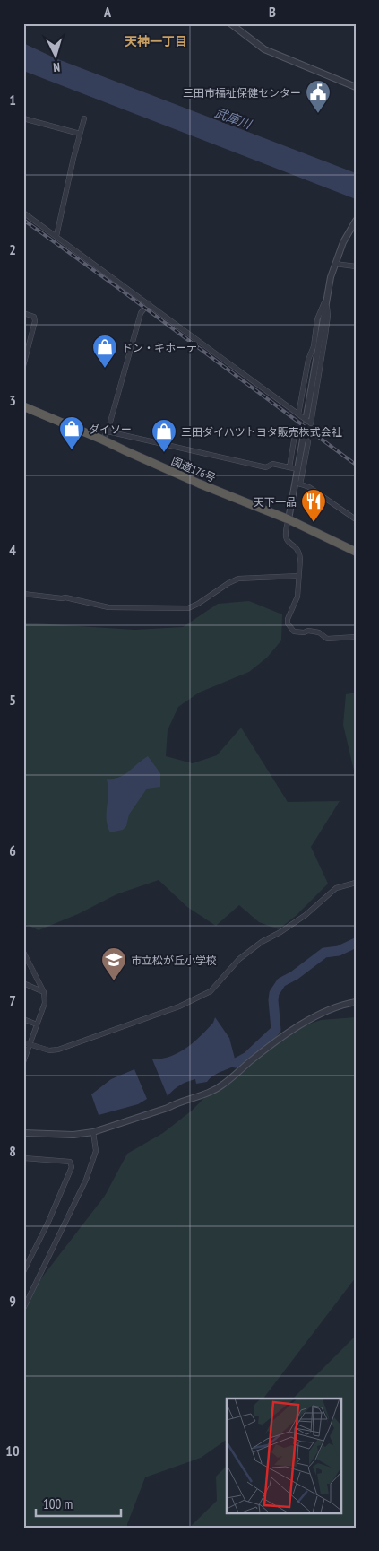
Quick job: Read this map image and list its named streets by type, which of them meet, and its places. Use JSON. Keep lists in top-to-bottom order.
{
  "streets": {
    "highway": ["国道176号"]
  },
  "districts": ["天神一丁目"],
  "water": ["武庫川"],
  "places": {
    "public building": ["三田市福祉保健センター"],
    "shop": ["ドン・キホーテ", "ダイソー", "三田ダイハツトヨタ販売株式会社"],
    "restaurant": ["天下一品"],
    "school or university": ["市立松が丘小学校"]
  },
  "scale_bar": "100 m",
  "north": "bottom",
  "grid": {
    "columns": ["A", "B"],
    "rows": [
      "1",
      "2",
      "3",
      "4",
      "5",
      "6",
      "7",
      "8",
      "9",
      "10"
    ]
  }
}
